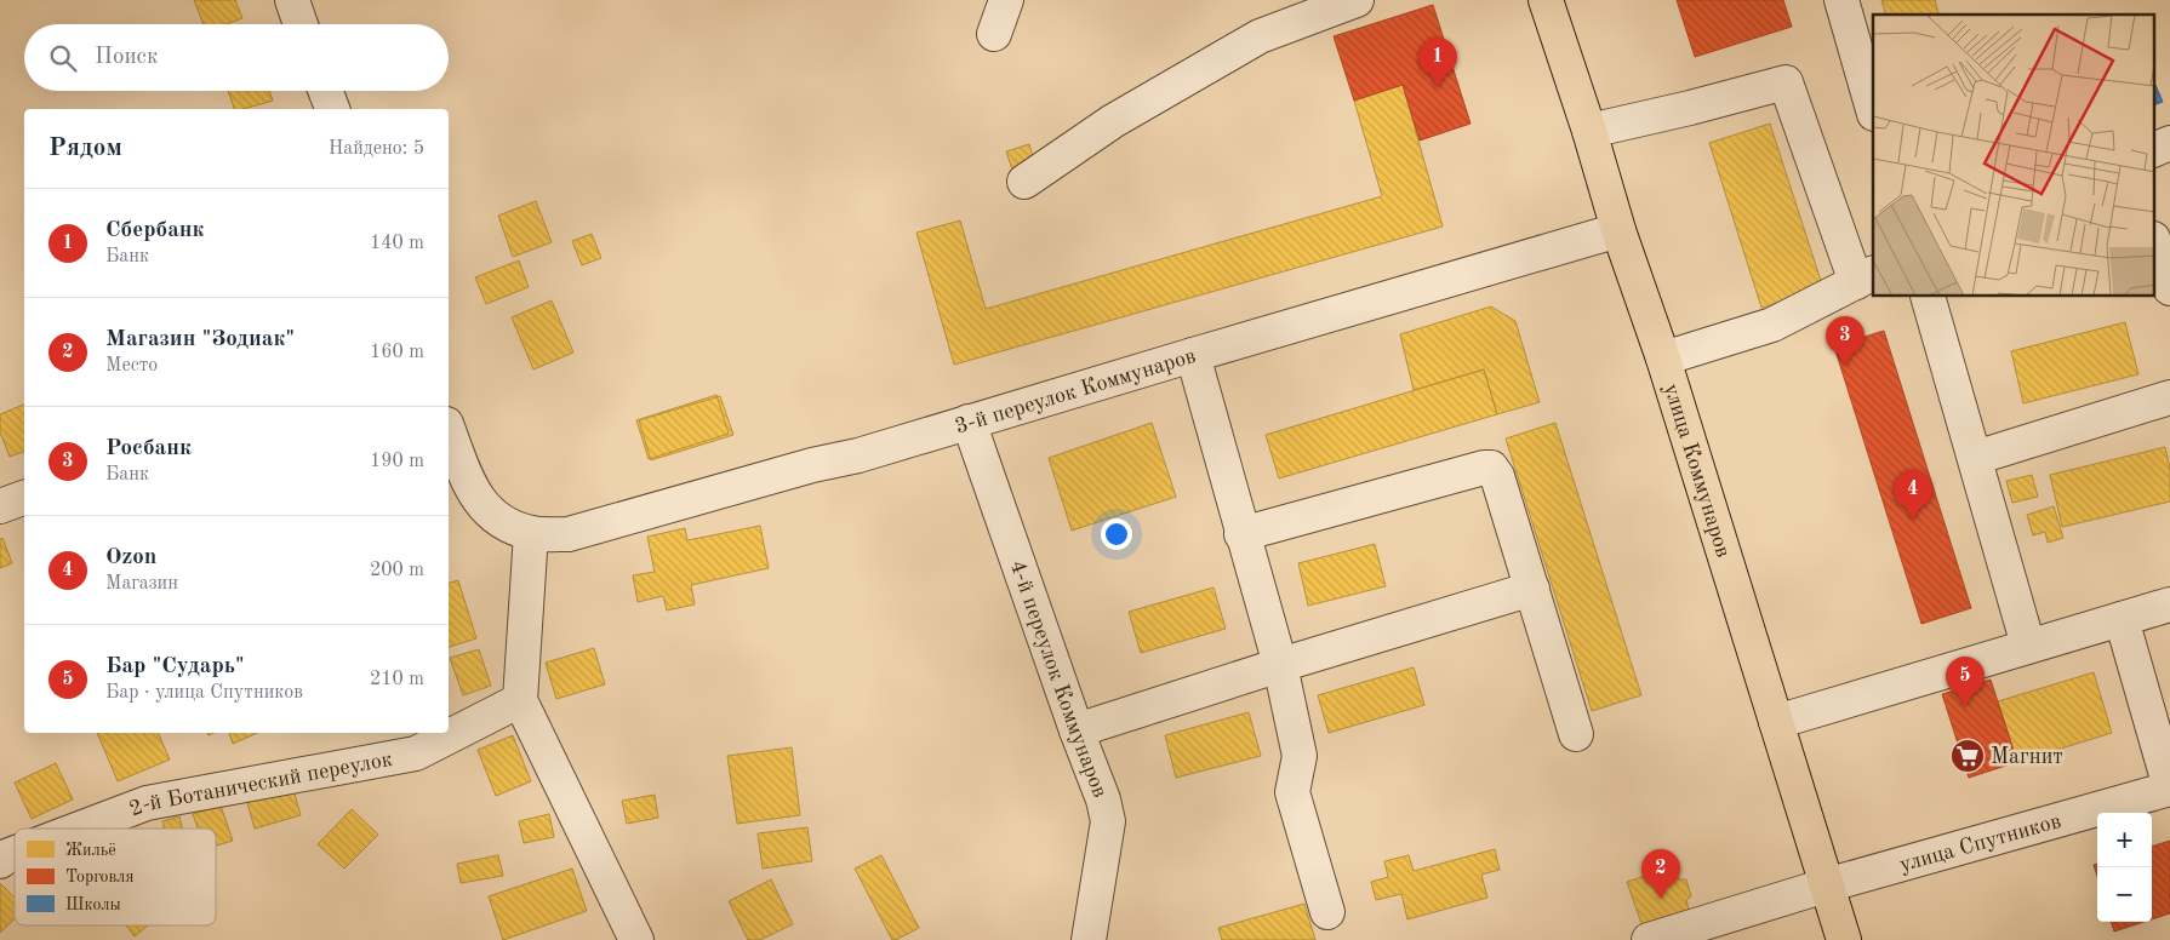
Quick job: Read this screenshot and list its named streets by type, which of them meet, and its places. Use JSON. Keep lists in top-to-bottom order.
{
  "streets": {
    "main road": ["улица Коммунаров"],
    "street": [
      "3-й переулок Коммунаров",
      "4-й переулок Коммунаров",
      "2-й Ботанический переулок",
      "улица Спутников"
    ]
  },
  "crossings": [
    ["3-й переулок Коммунаров", "улица Коммунаров"],
    ["3-й переулок Коммунаров", "4-й переулок Коммунаров"],
    ["улица Коммунаров", "улица Спутников"]
  ],
  "places": {
    "supermarket": ["Магнит"]
  },
  "legend": ["Жильё", "Торговля", "Школы"],
  "page": {
    "search": "Поиск",
    "pins": [
      "1",
      "3",
      "4",
      "5",
      "2"
    ],
    "heading": ["Рядом", "Найдено: 5"],
    "list": [
      {
        "mark": "1",
        "name": "Сбербанк",
        "note": "Банк",
        "value": "140 m"
      },
      {
        "mark": "2",
        "name": "Магазин \"Зодиак\"",
        "note": "Место",
        "value": "160 m"
      },
      {
        "mark": "3",
        "name": "Росбанк",
        "note": "Банк",
        "value": "190 m"
      },
      {
        "mark": "4",
        "name": "Ozon",
        "note": "Магазин",
        "value": "200 m"
      },
      {
        "mark": "5",
        "name": "Бар \"Сударь\"",
        "note": "Бар · улица Спутников",
        "value": "210 m"
      }
    ],
    "map_buttons": ["+", "−"]
  }
}
